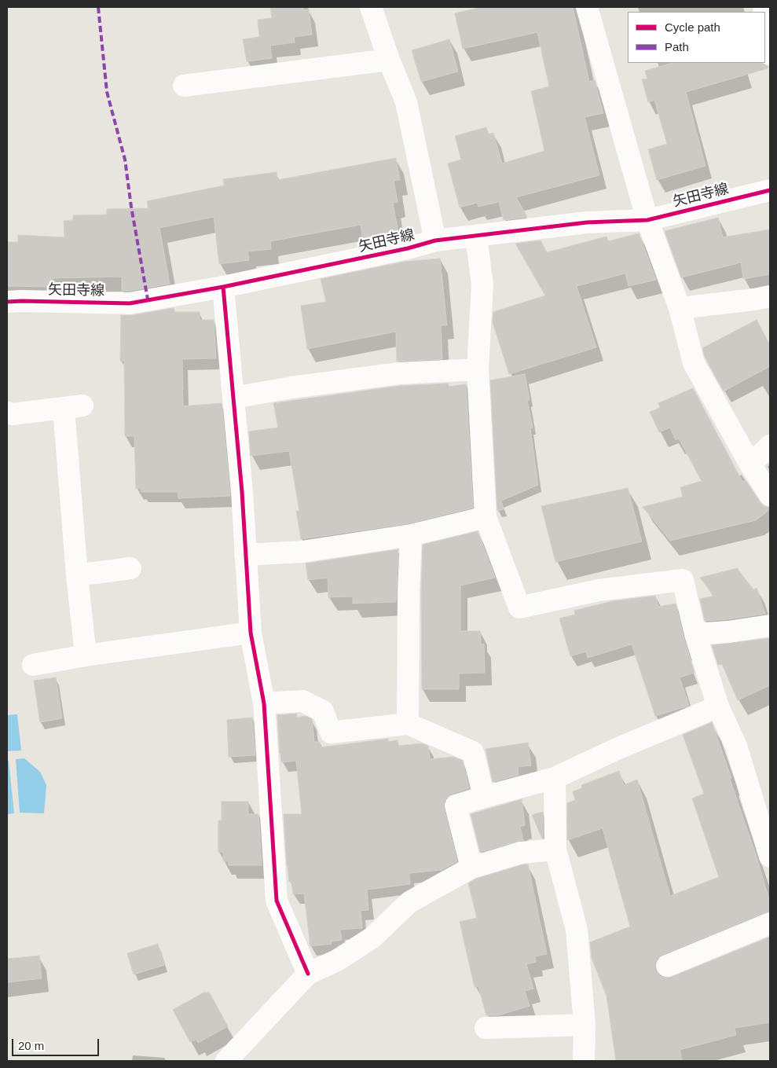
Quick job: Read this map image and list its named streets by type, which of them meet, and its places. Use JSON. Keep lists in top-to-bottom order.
{
  "streets": {
    "street": ["矢田寺線"]
  },
  "legend": ["Cycle path", "Path"],
  "scale_bar": "20 m"
}
